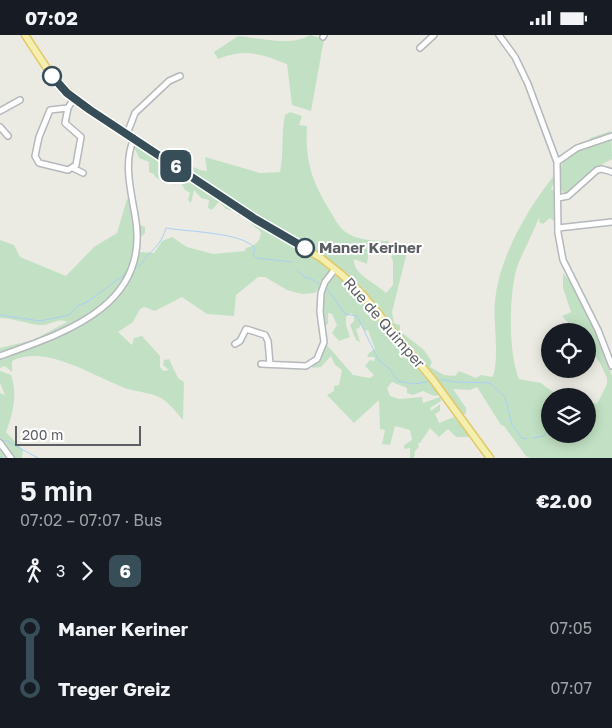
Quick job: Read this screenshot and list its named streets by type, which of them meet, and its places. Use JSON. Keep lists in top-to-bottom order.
{
  "streets": {
    "main road": ["Rue de Quimper"]
  },
  "places": ["Maner Keriner"],
  "lines": ["bus line 6"],
  "scale_bar": "200 m",
  "page": {
    "status": "07:02",
    "on_map": "6",
    "scale": "200 m",
    "heading": ["5 min", "07:02 – 07:07 · Bus", "€2.00"],
    "legs": ["3", "6"],
    "list": [
      {
        "name": "Maner Keriner",
        "value": "07:05"
      },
      {
        "name": "Treger Greiz",
        "value": "07:07"
      }
    ]
  }
}
